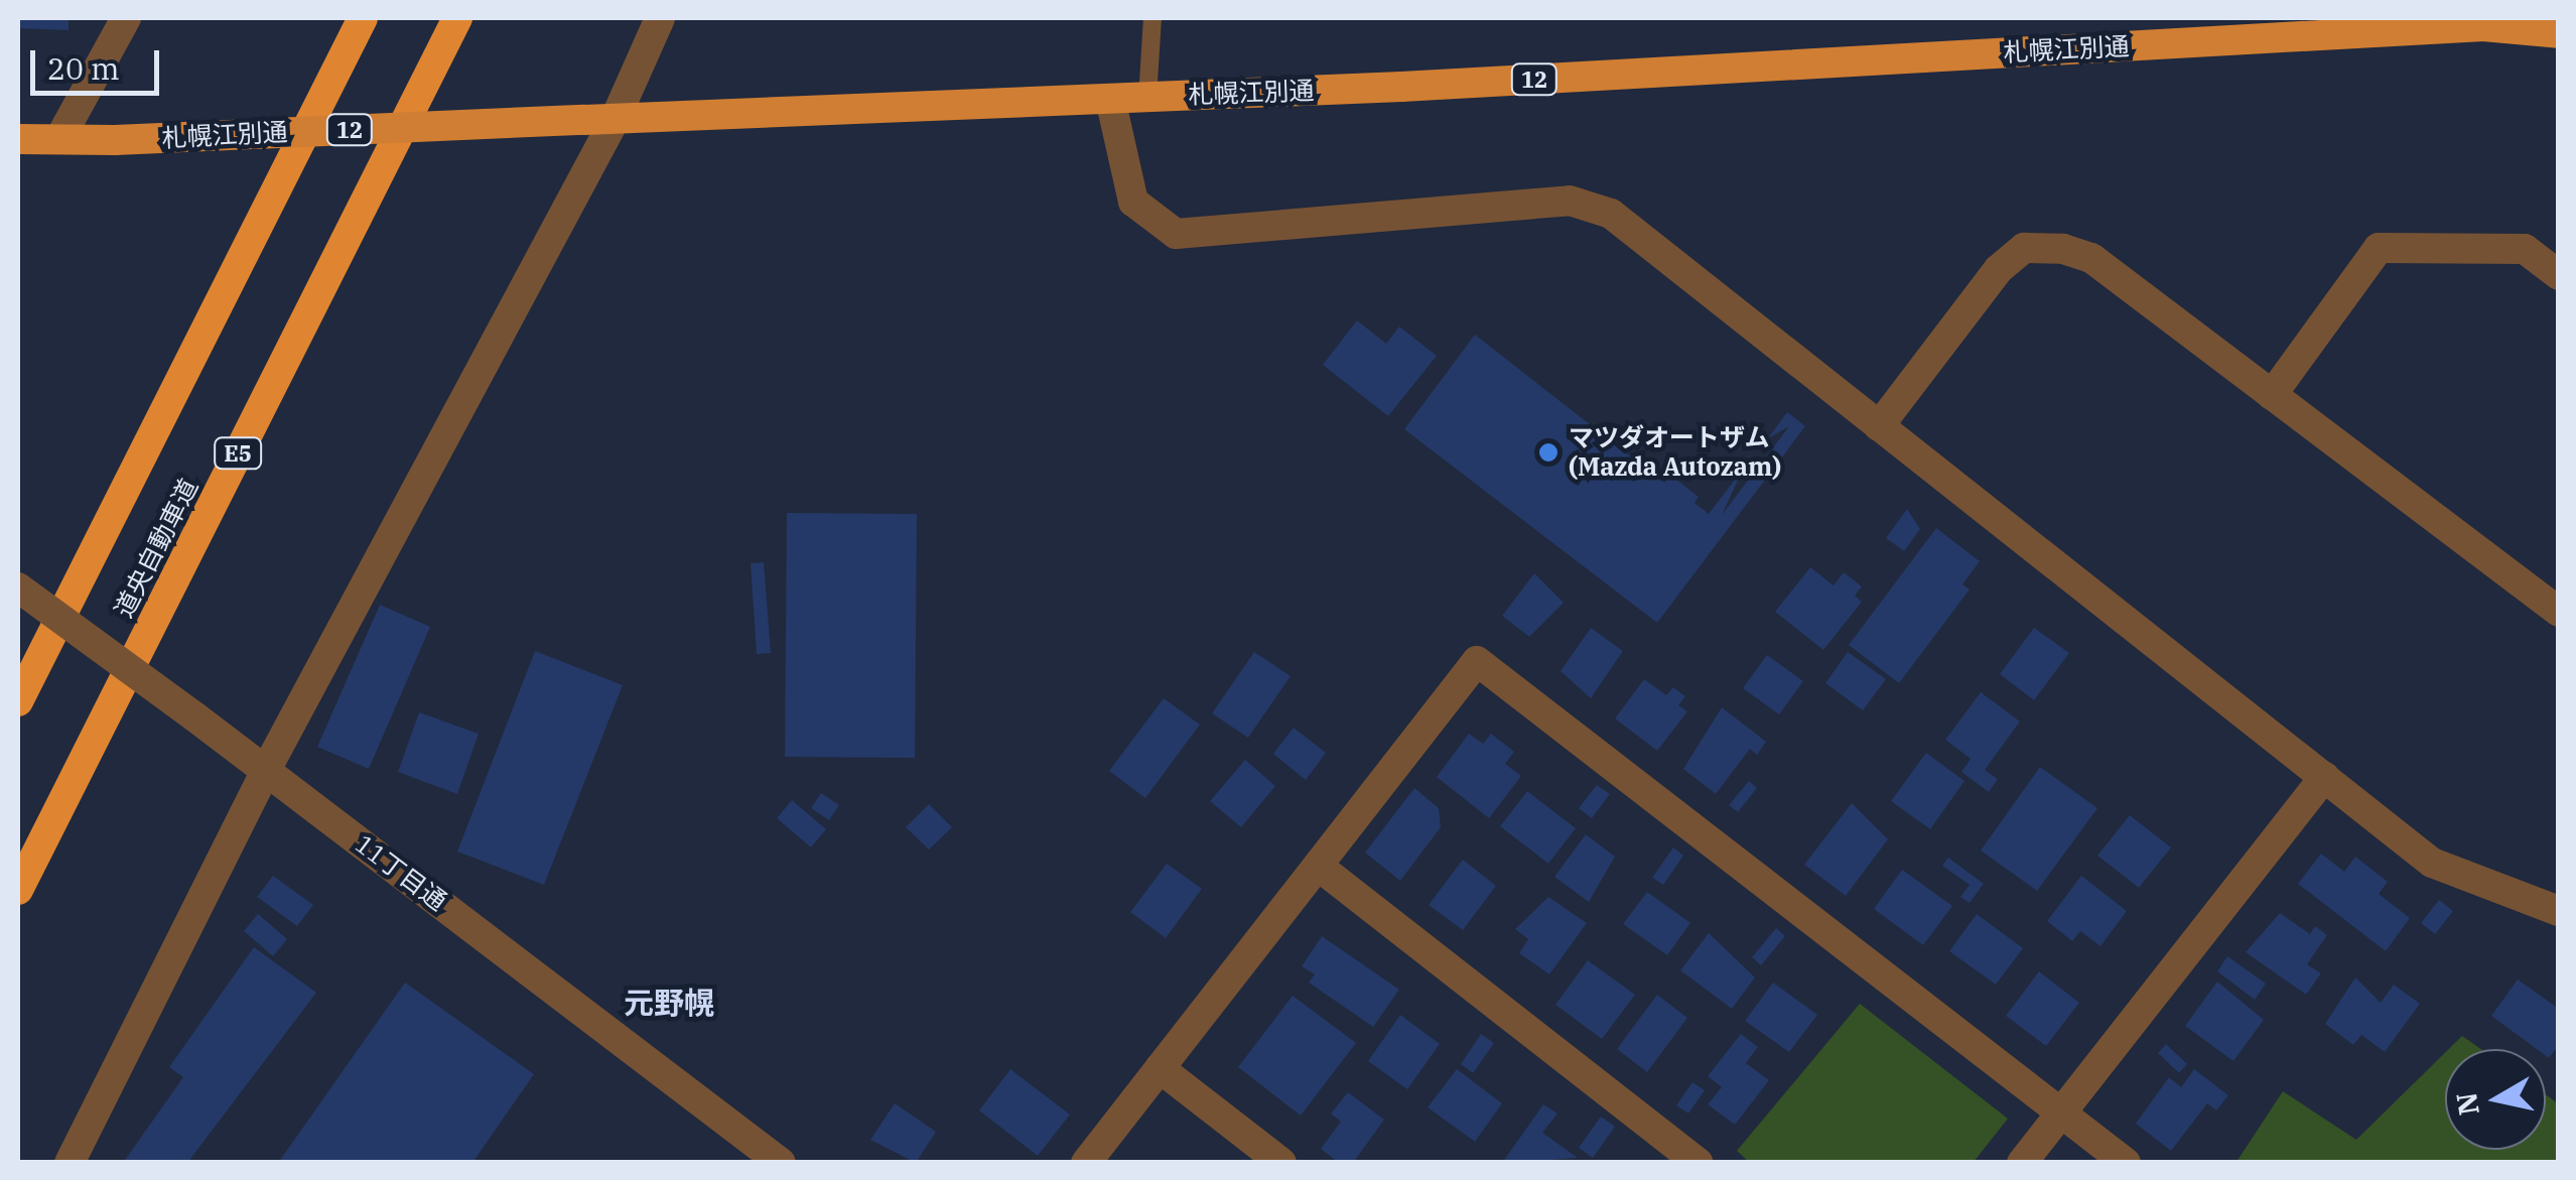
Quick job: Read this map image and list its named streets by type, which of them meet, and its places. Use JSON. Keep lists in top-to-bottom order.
{
  "streets": {
    "highway": [
      "札幌江別通",
      "12",
      "E5",
      "道央自動車道"
    ],
    "street": ["11丁目通"]
  },
  "districts": ["元野幌"],
  "places": ["マツダオートザム (Mazda Autozam)"],
  "scale_bar": "20 m",
  "north": "left"
}
